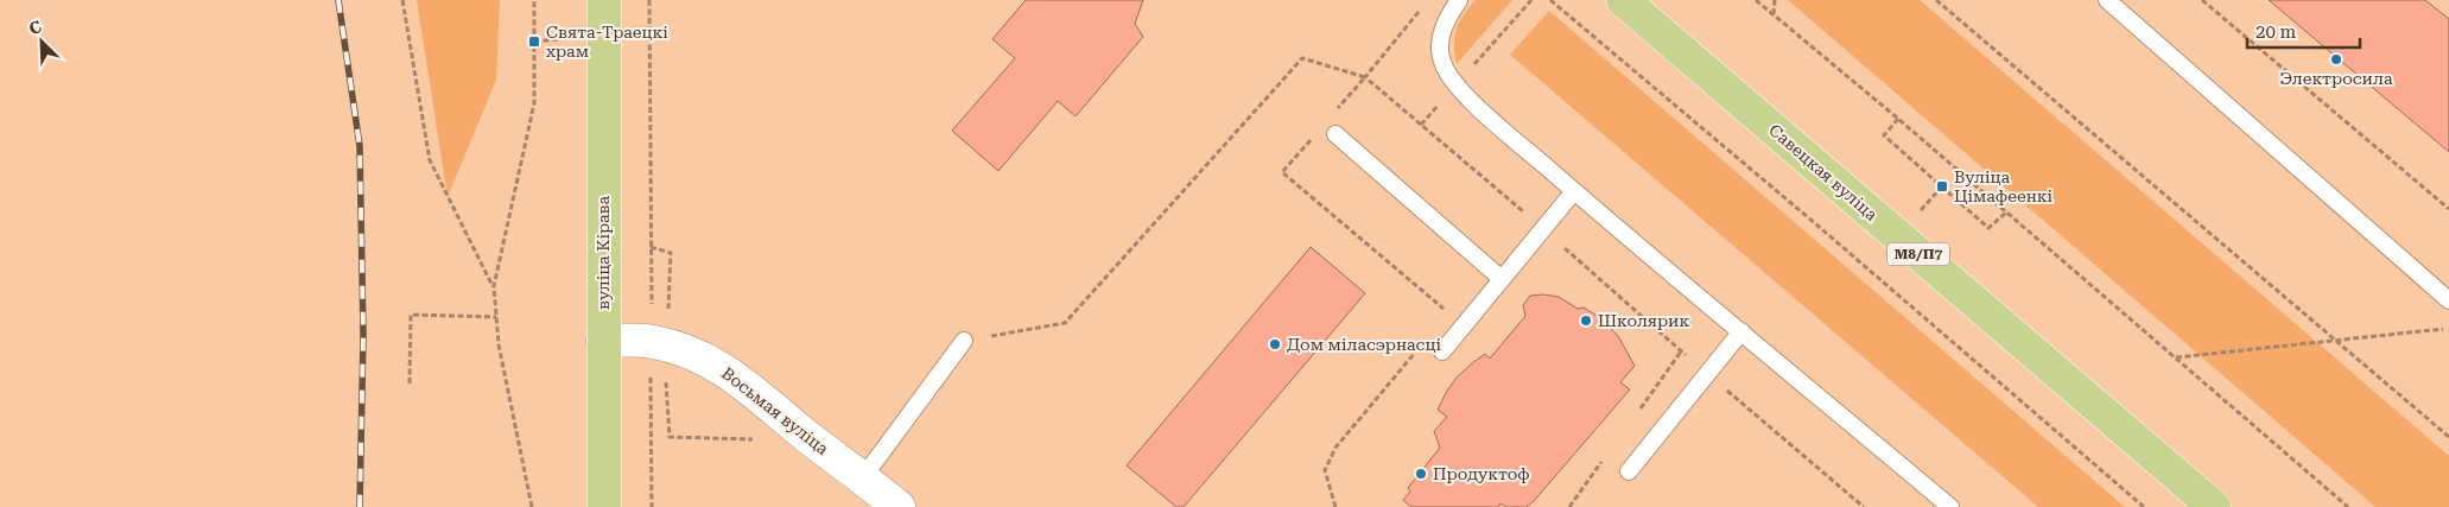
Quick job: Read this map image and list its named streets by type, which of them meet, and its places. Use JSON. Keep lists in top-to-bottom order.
{
  "streets": {
    "main road": ["Савецкая вуліца", "вуліца Кірава", "М8/П7"],
    "street": ["Восьмая вуліца"]
  },
  "crossings": [
    ["вуліца Кірава", "Восьмая вуліца"]
  ],
  "places": {
    "transit": ["Свята-Траецкі храм", "Вуліца Цімафеенкі"],
    "other": [
      "Электросила",
      "Школярик",
      "Дом міласэрнасці",
      "Продуктоф"
    ]
  },
  "scale_bar": "20 m",
  "north": "top left"
}
